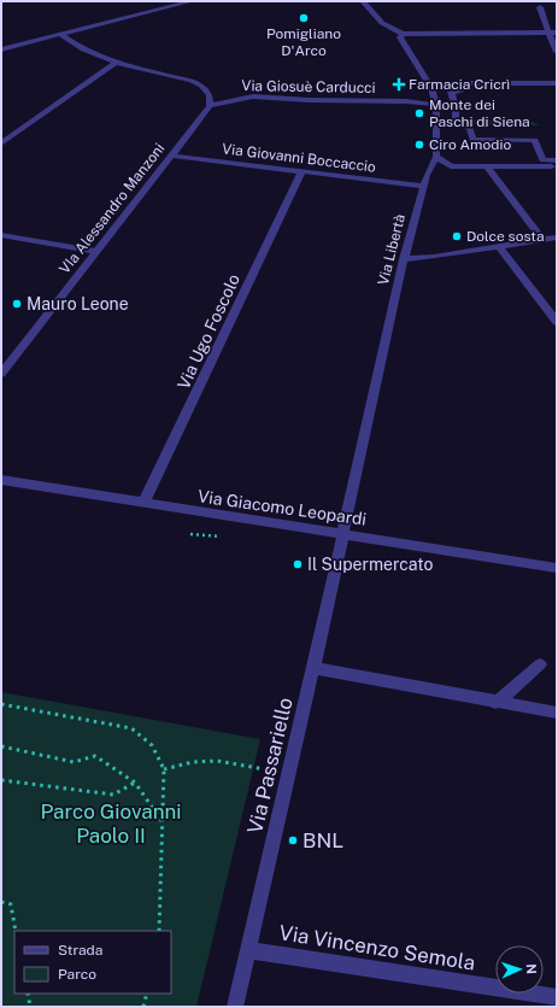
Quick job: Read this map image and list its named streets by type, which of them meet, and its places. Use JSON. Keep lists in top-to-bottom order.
{
  "streets": {
    "street": [
      "Via Giosuè Carducci",
      "Via Giovanni Boccaccio",
      "VIa Alessandro Manzoni",
      "Via Libertà",
      "Via Ugo Foscolo",
      "Via Giacomo Leopardi",
      "Via Passariello",
      "Via Vincenzo Semola"
    ]
  },
  "crossings": [
    ["Via Giosuè Carducci", "VIa Alessandro Manzoni"],
    ["Via Giosuè Carducci", "Via Libertà"],
    ["Via Giovanni Boccaccio", "VIa Alessandro Manzoni"],
    ["Via Giovanni Boccaccio", "Via Libertà"],
    ["Via Giovanni Boccaccio", "Via Ugo Foscolo"],
    ["Via Libertà", "Via Giacomo Leopardi"],
    ["Via Libertà", "Via Passariello"],
    ["Via Ugo Foscolo", "Via Giacomo Leopardi"],
    ["Via Giacomo Leopardi", "Via Passariello"],
    ["Via Passariello", "Via Vincenzo Semola"]
  ],
  "parks": ["Parco Giovanni Paolo II"],
  "places": {
    "other": [
      "Pomigliano D'Arco",
      "Monte dei Paschi di Siena",
      "Ciro Amodio",
      "Dolce sosta",
      "Mauro Leone",
      "Il Supermercato",
      "BNL"
    ],
    "health": ["Farmacia Cricrì"]
  },
  "legend": ["Strada", "Parco"],
  "north": "right"
}
